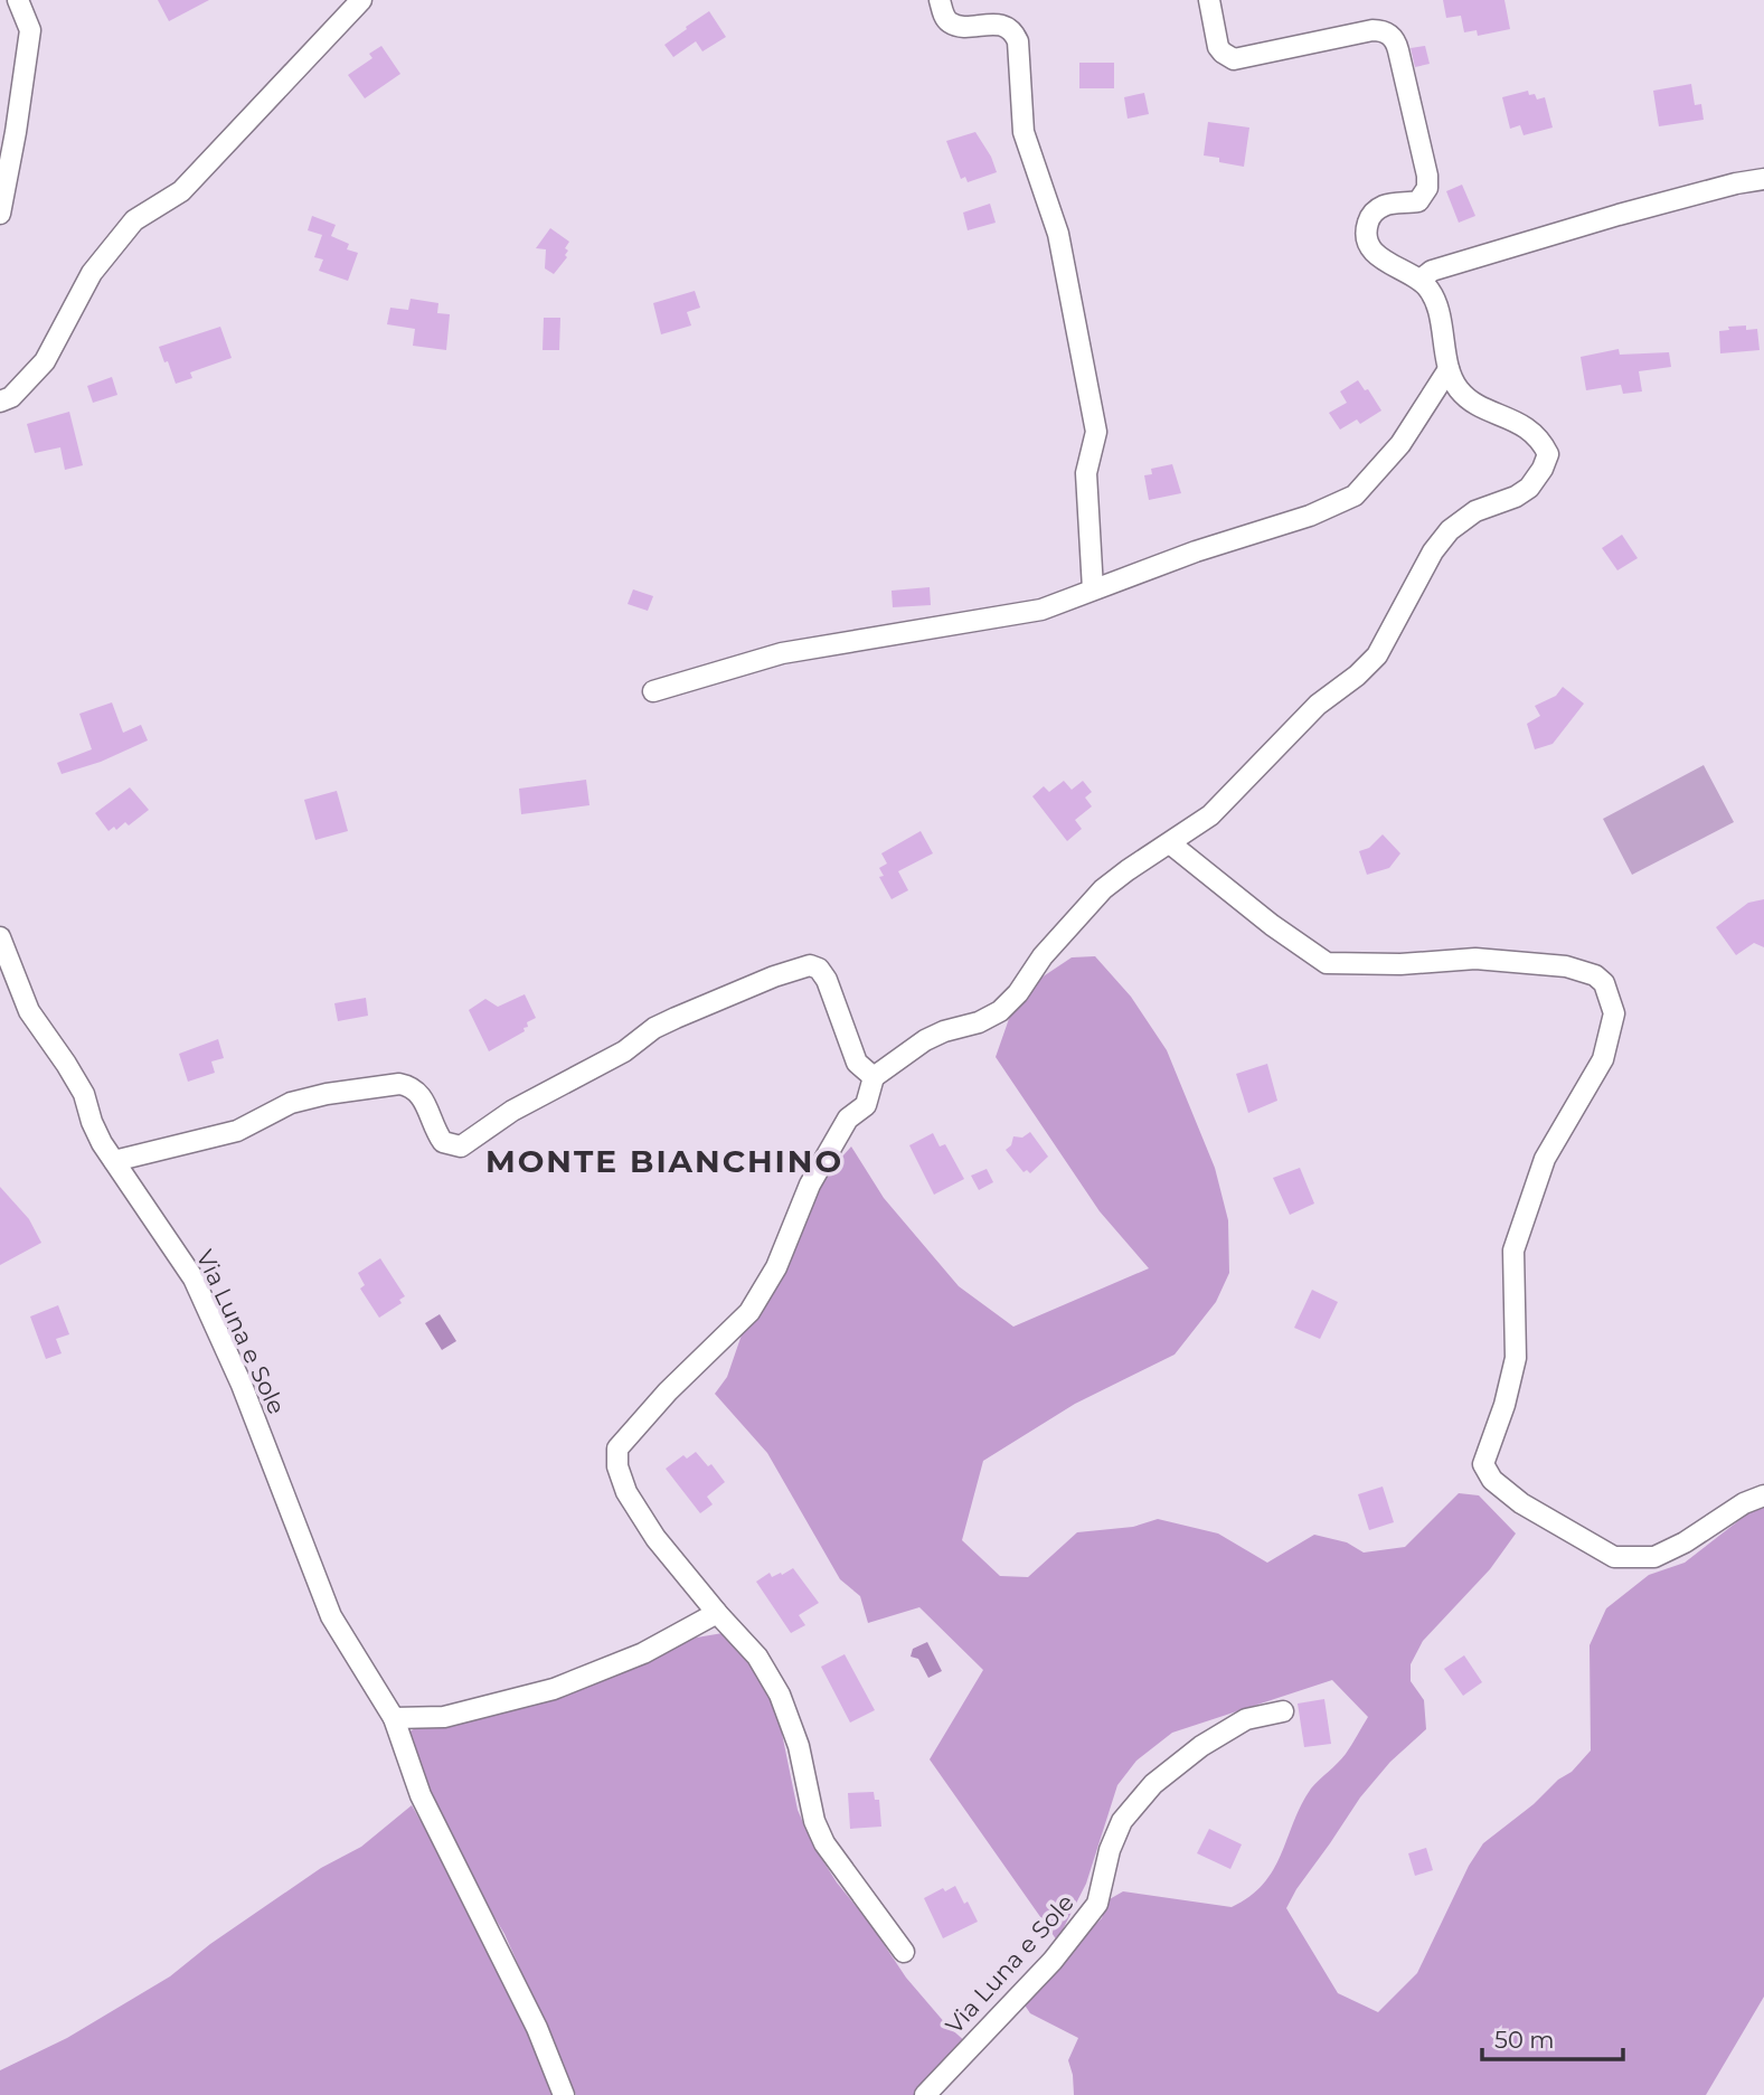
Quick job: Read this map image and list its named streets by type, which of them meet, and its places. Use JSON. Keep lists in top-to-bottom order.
{
  "streets": {
    "street": ["Via Luna e Sole"]
  },
  "districts": ["MONTE BIANCHINO"],
  "scale_bar": "50 m"
}
